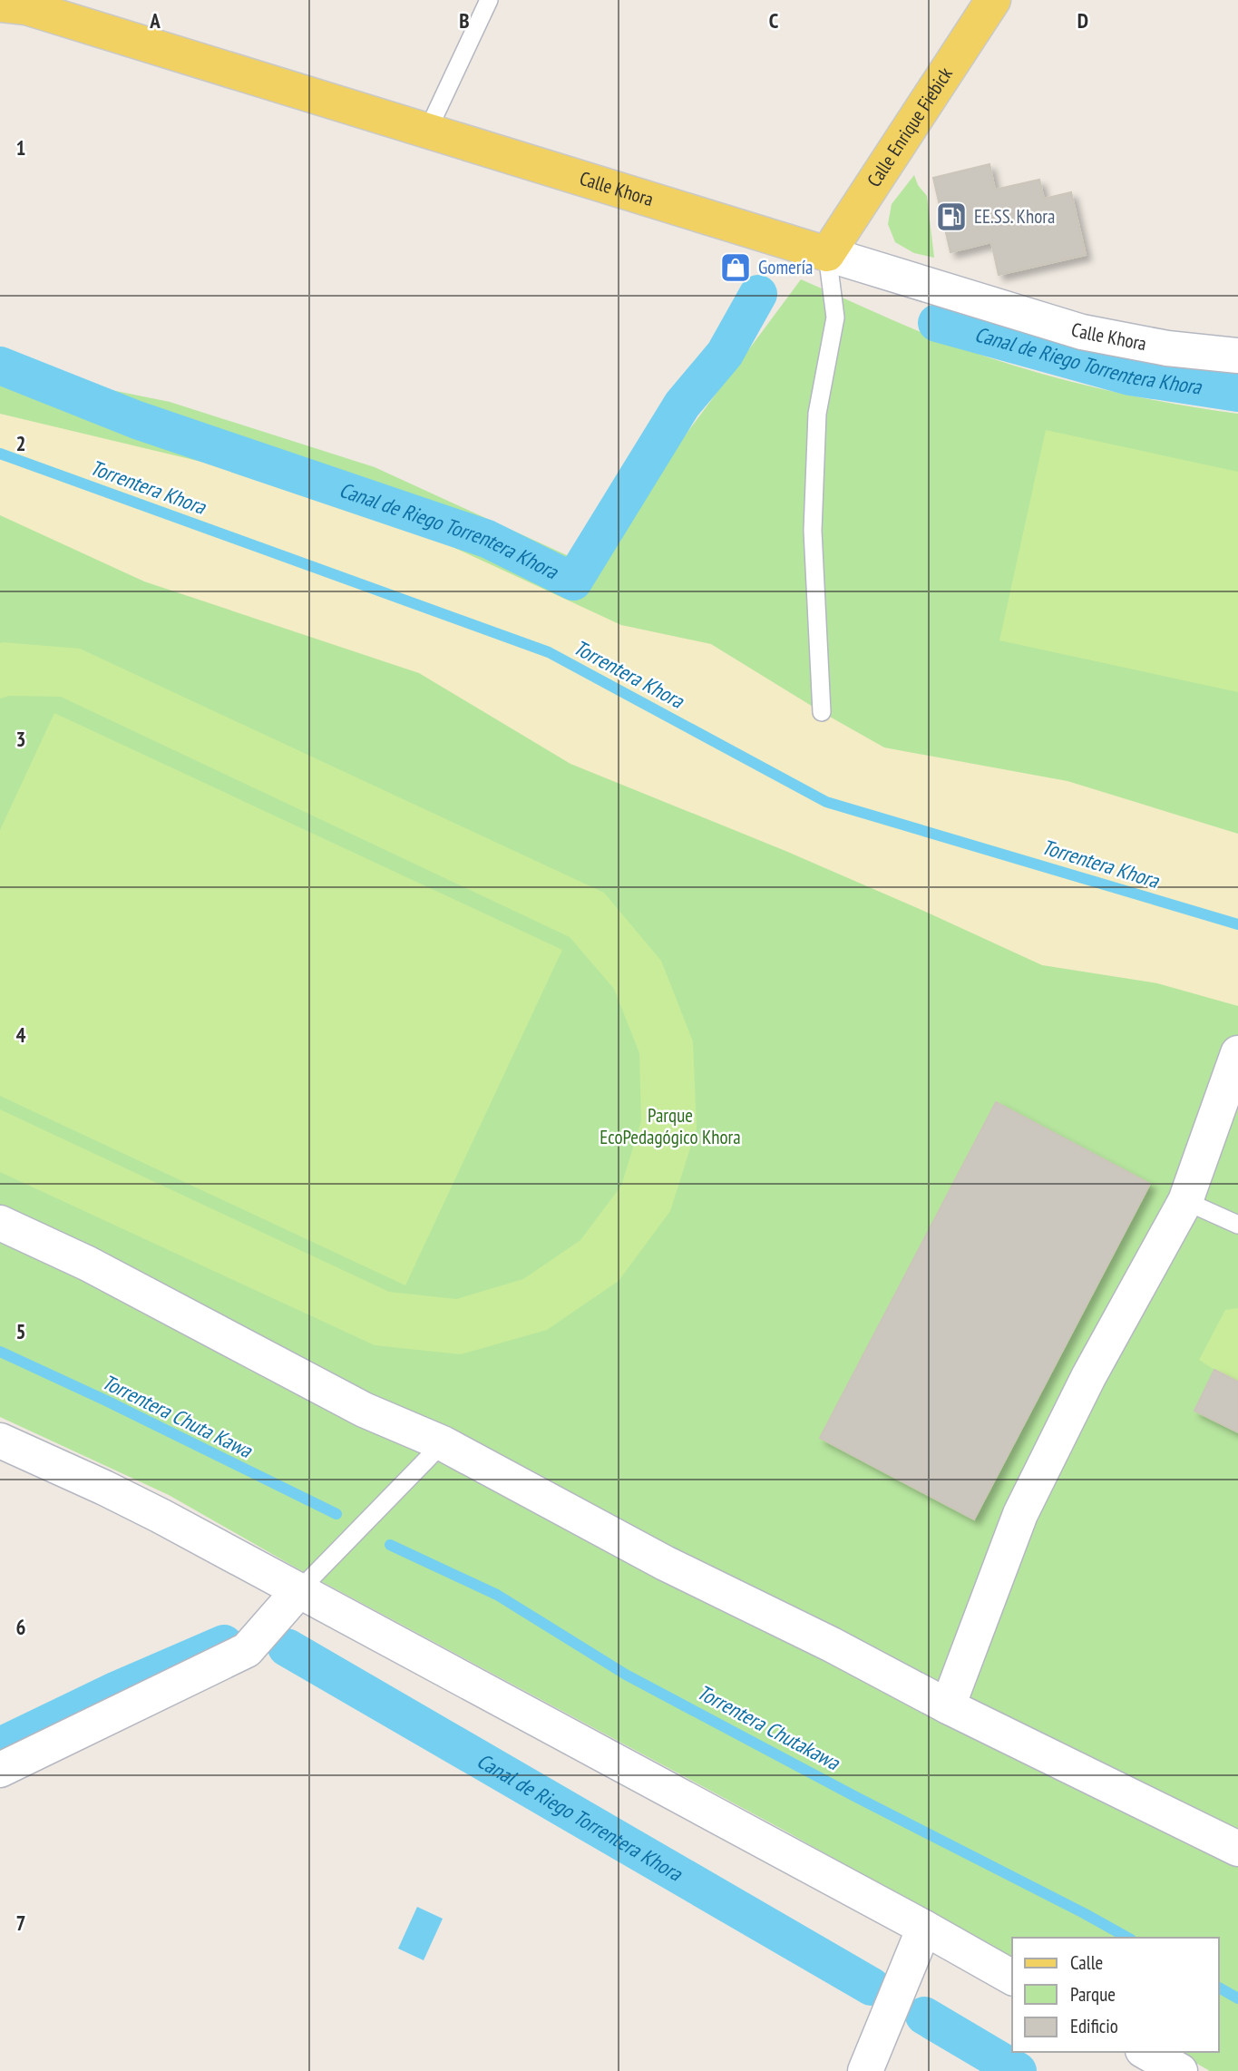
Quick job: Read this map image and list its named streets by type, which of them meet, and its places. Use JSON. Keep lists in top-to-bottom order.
{
  "streets": {
    "main road": ["Calle Enrique Fiebick", "Calle Khora"]
  },
  "crossings": [
    ["Calle Enrique Fiebick", "Calle Khora"]
  ],
  "water": [
    "Canal de Riego Torrentera Khora",
    "Torrentera Khora",
    "Torrentera Chuta Kawa",
    "Torrentera Chutakawa"
  ],
  "parks": ["Parque EcoPedagógico Khora"],
  "places": {
    "fuel station": ["EE.SS. Khora"],
    "shop": ["Gomería"]
  },
  "legend": ["Calle", "Parque", "Edificio"],
  "grid": {
    "columns": [
      "A",
      "B",
      "C",
      "D"
    ],
    "rows": [
      "1",
      "2",
      "3",
      "4",
      "5",
      "6",
      "7"
    ]
  }
}
